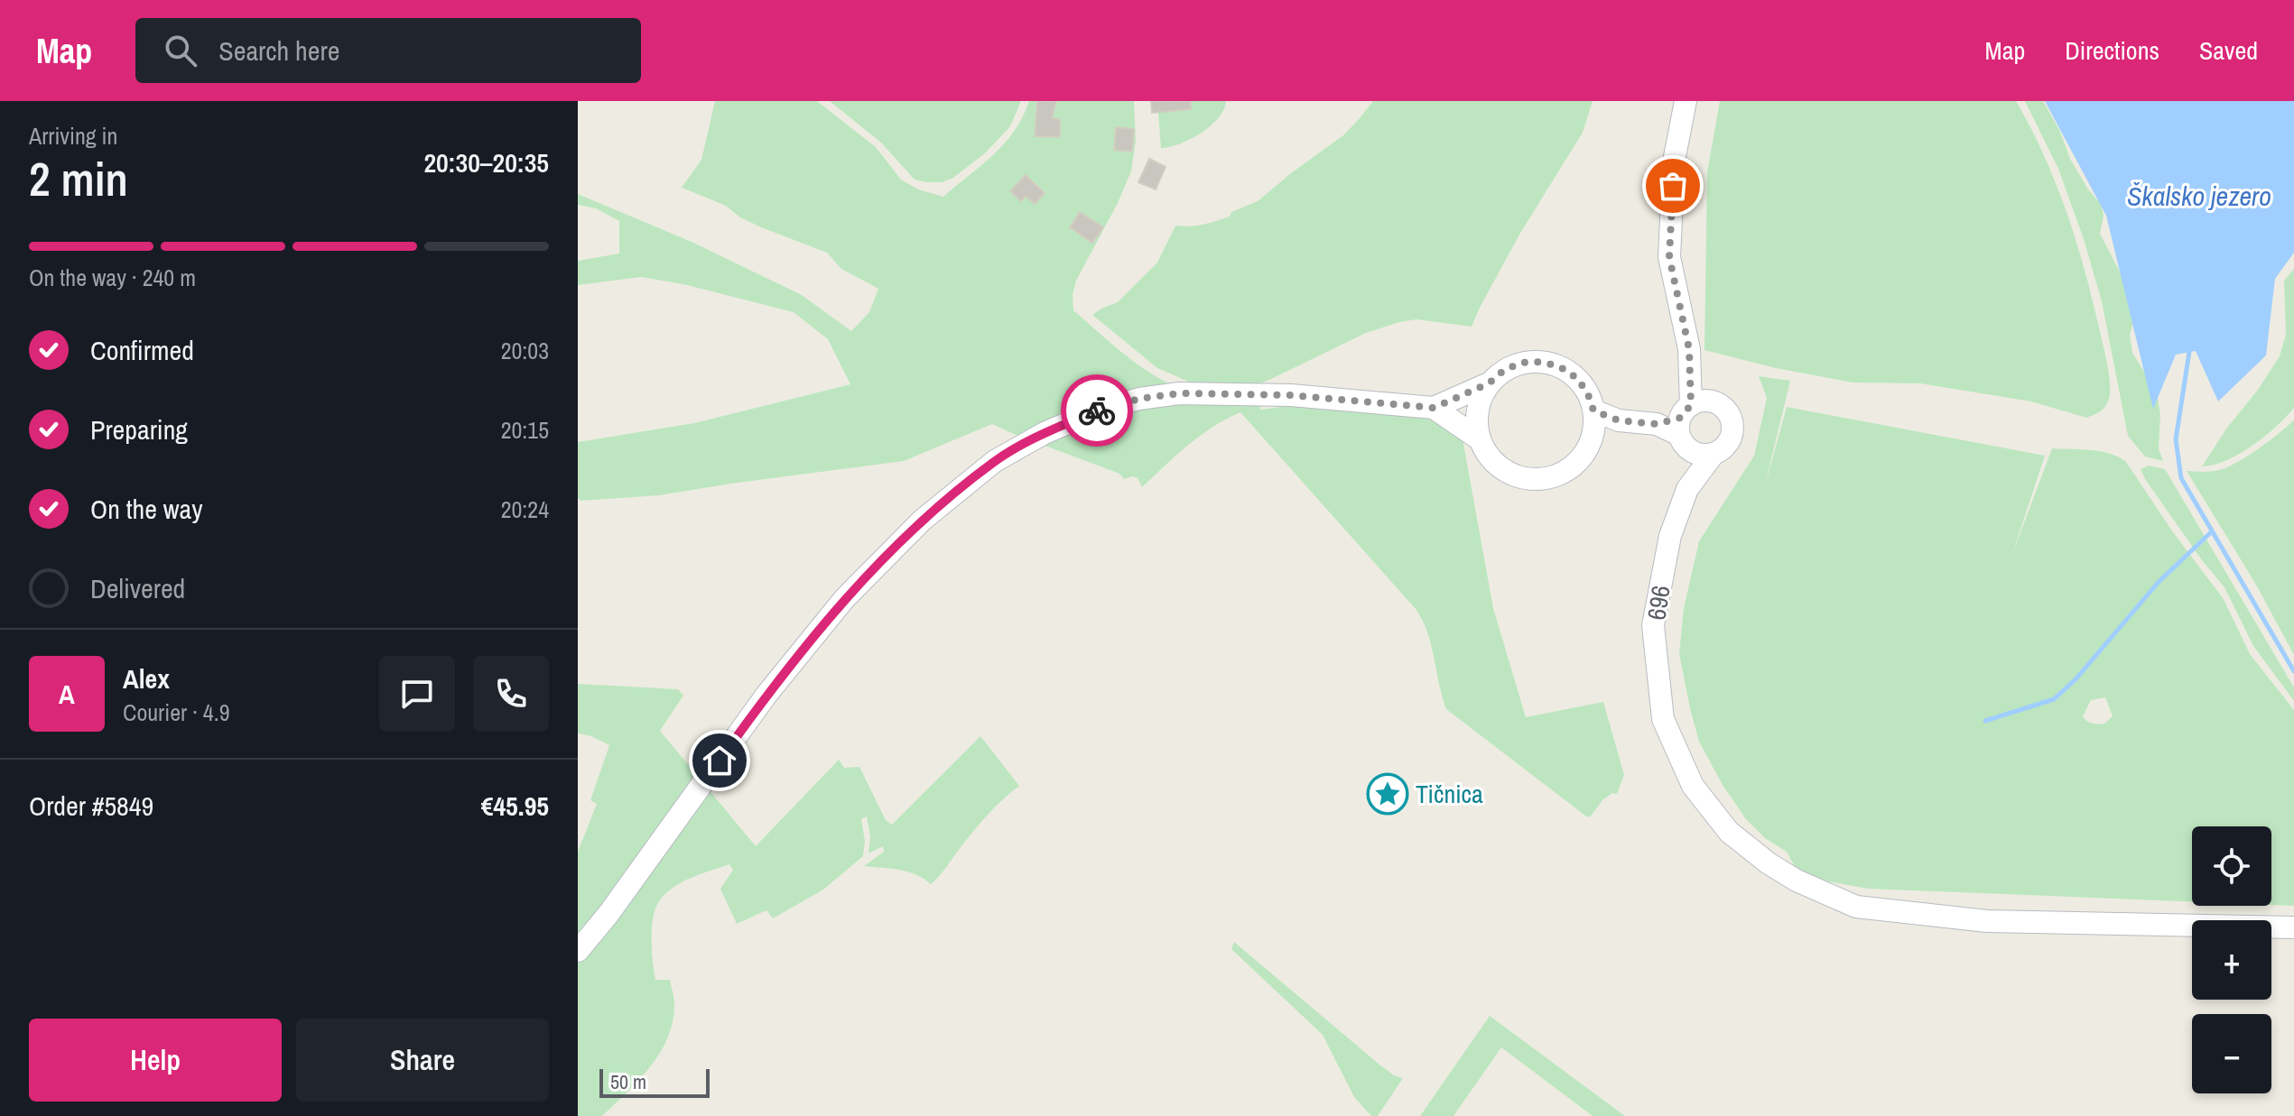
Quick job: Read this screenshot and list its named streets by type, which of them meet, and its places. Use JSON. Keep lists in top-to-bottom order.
{
  "streets": {
    "main road": ["696"]
  },
  "water": ["Škalsko jezero"],
  "places": {
    "place": ["Tičnica"]
  },
  "scale_bar": "50 m",
  "page": {
    "header": "Map",
    "search": "Search here",
    "nav": ["Map", "Directions", "Saved"],
    "heading": ["2 min", "Arriving in", "20:30–20:35"],
    "panel": [
      "Alex",
      "Courier · 4.9",
      "Order #5849",
      "€45.95"
    ],
    "bar": "On the way · 240 m",
    "list": [
      ["Confirmed", "20:03"],
      ["Preparing", "20:15"],
      ["On the way", "20:24"],
      "Delivered"
    ],
    "round": "A",
    "map_buttons": ["+", "−"],
    "buttons": ["Help", "Share"],
    "scale": "50 m"
  }
}
